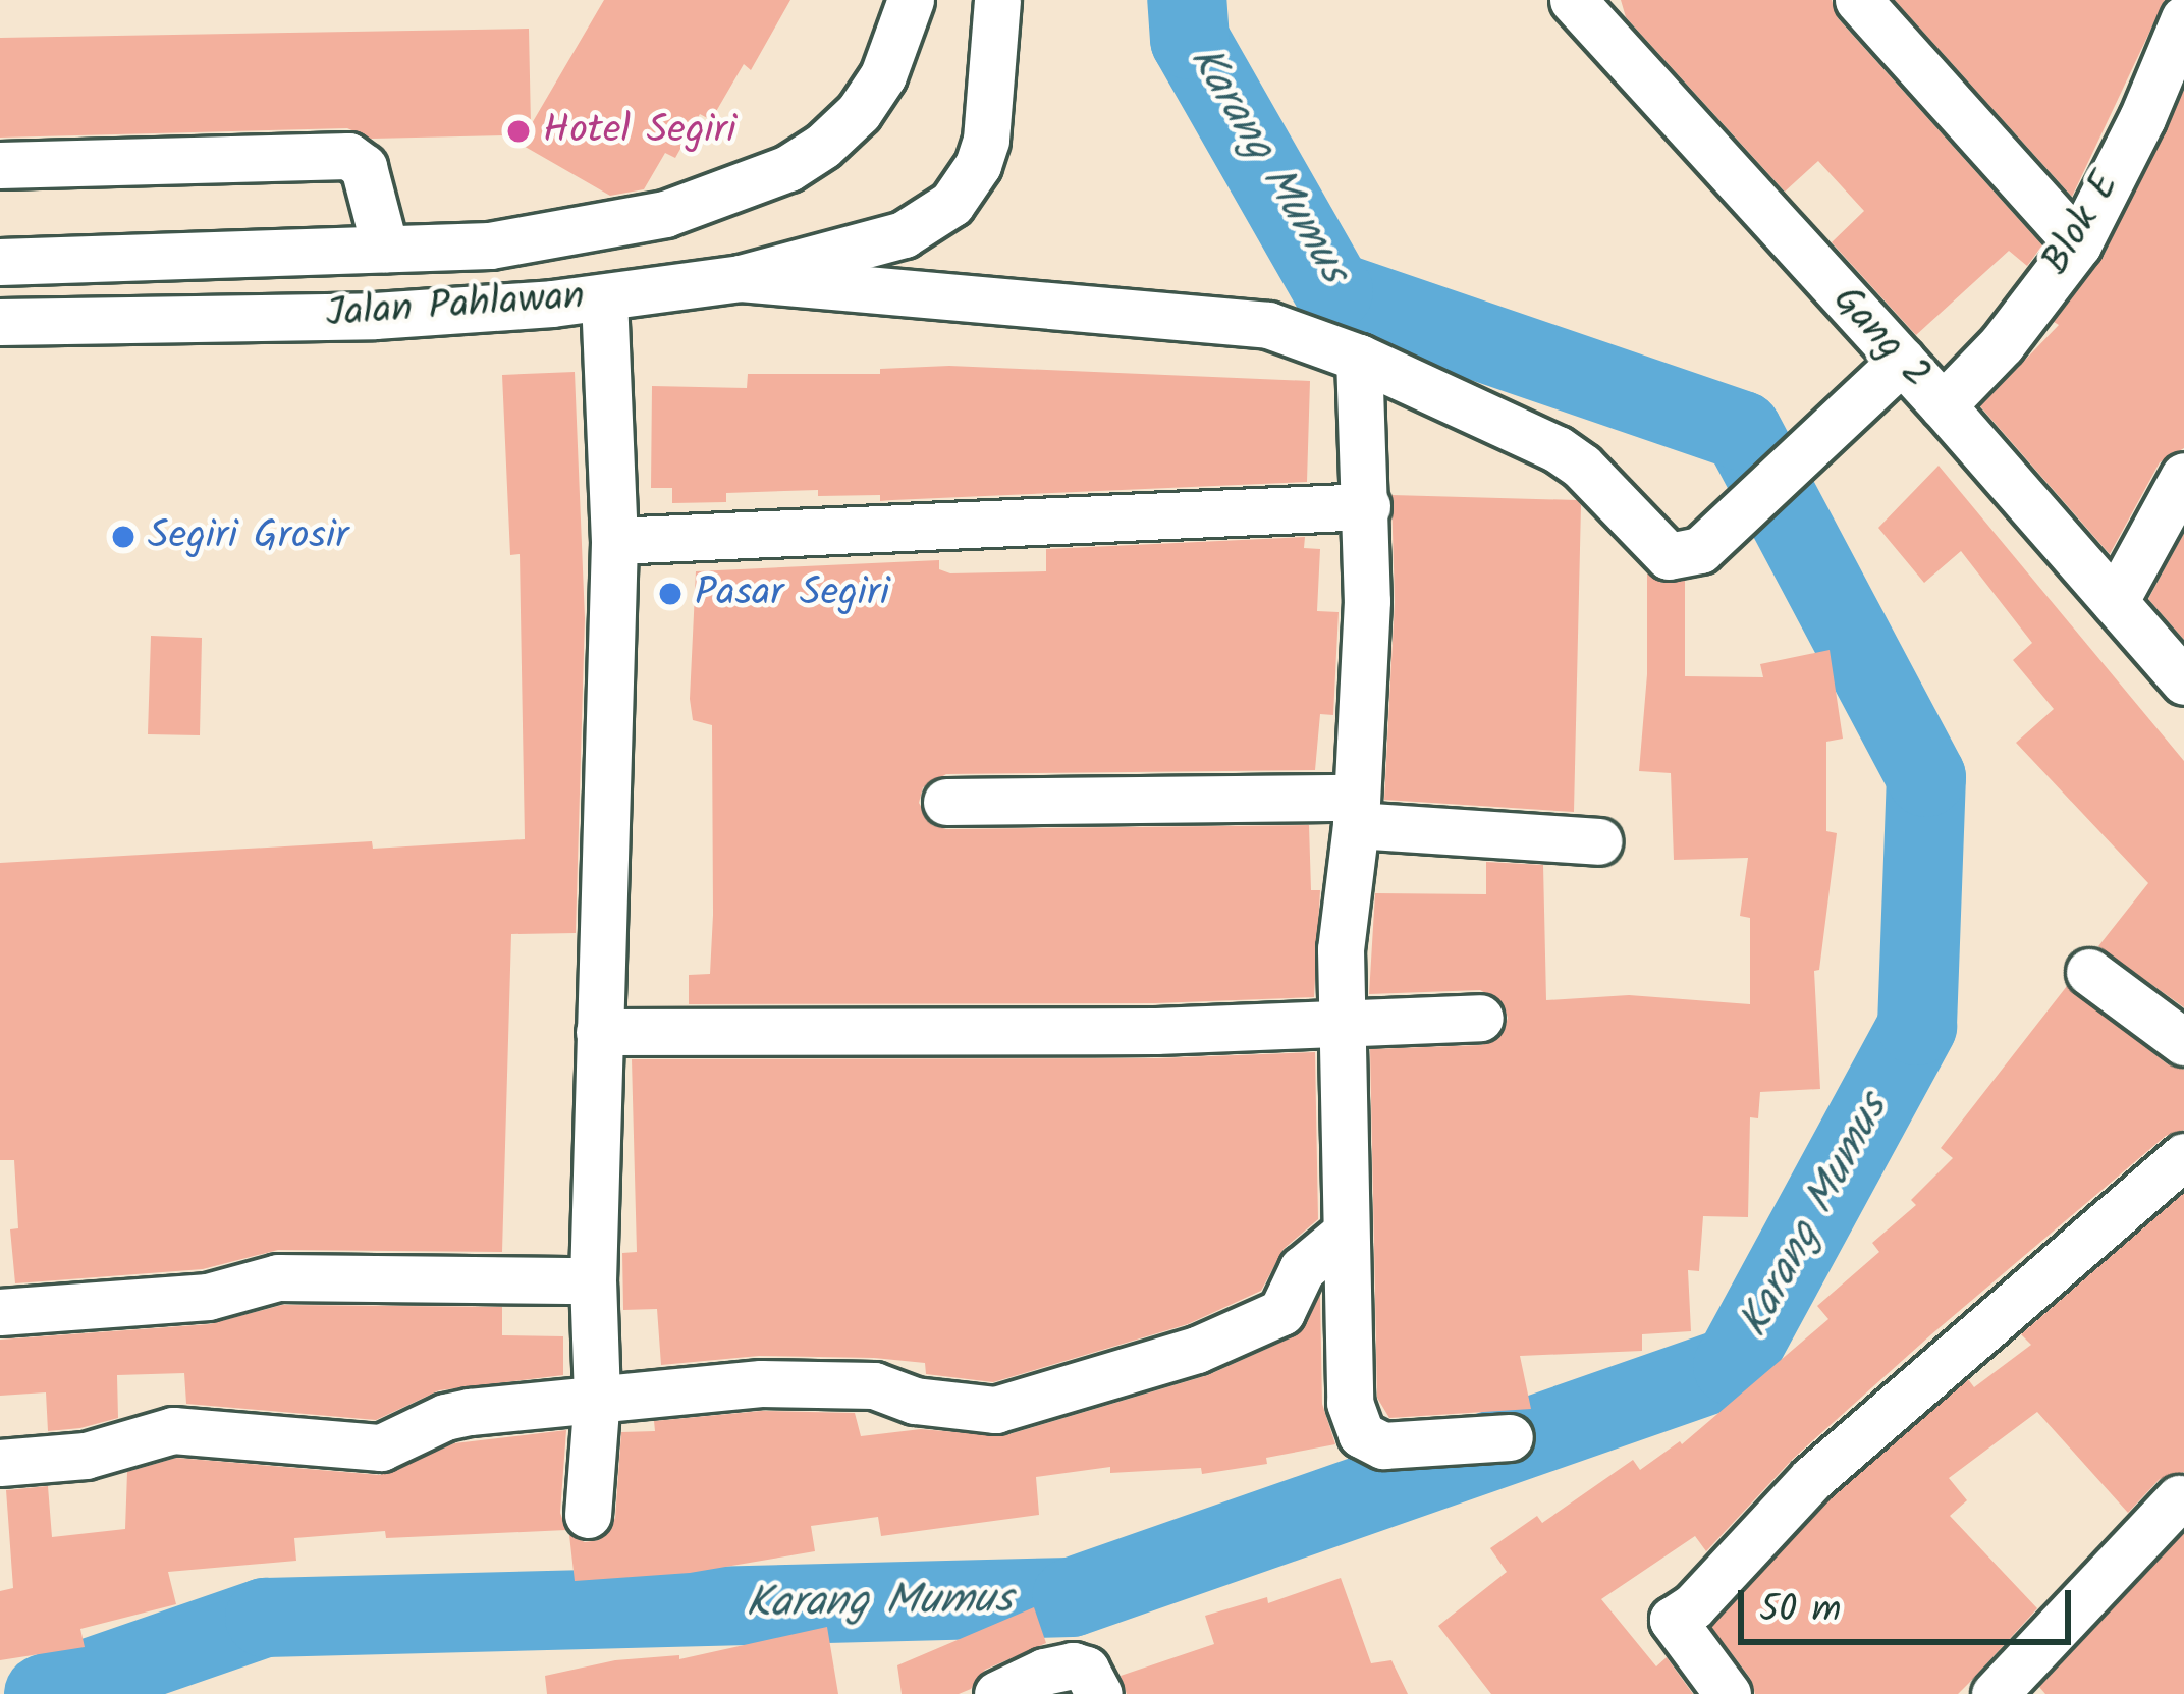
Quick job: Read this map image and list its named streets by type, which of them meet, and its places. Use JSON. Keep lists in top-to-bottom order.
{
  "streets": {
    "street": ["Blok E", "Jalan Pahlawan", "Gang 2"]
  },
  "crossings": [
    ["Blok E", "Gang 2"]
  ],
  "water": ["Karang Mumus"],
  "places": ["Hotel Segiri", "Segiri Grosir", "Pasar Segiri"],
  "scale_bar": "50 m"
}
